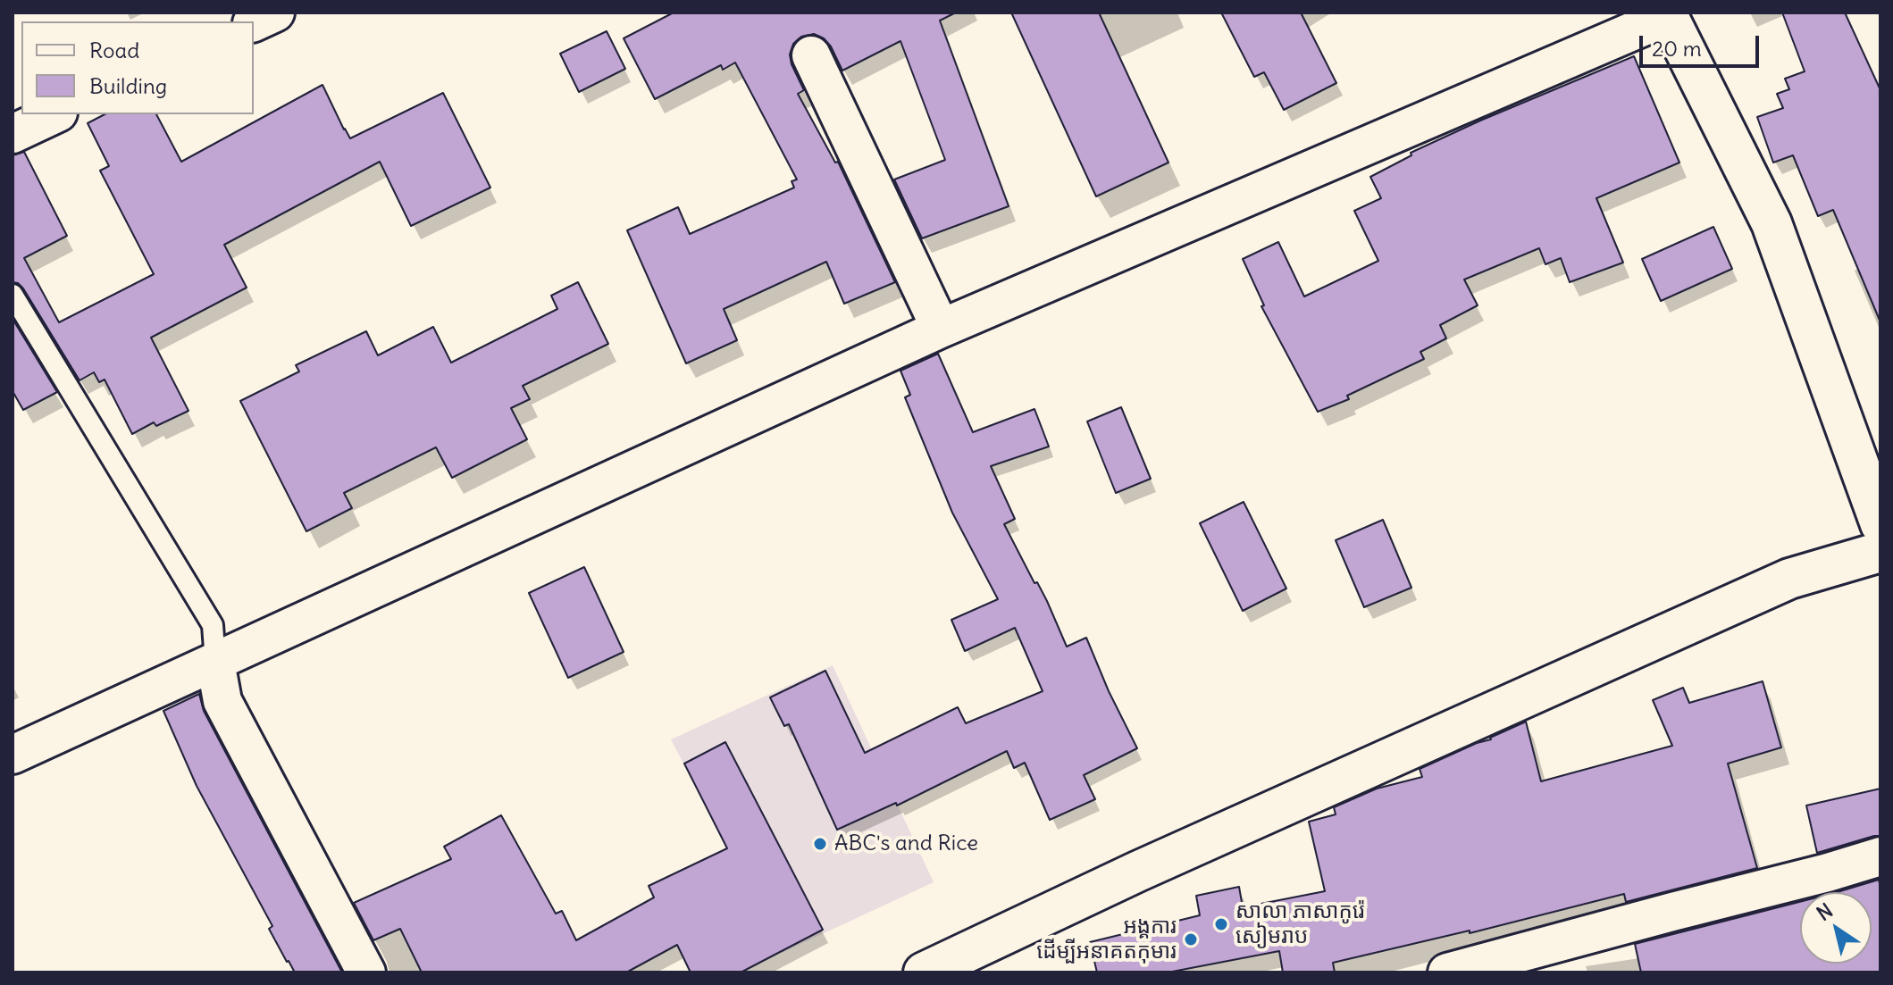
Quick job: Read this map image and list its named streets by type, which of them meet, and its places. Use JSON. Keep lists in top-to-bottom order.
{
  "places": ["ABC's and Rice", "សាលា ភាសាកូរ៉េ សៀមរាប", "អង្គការ ដើម្បីអនាគតកុមារ"],
  "legend": ["Road", "Building"],
  "scale_bar": "20 m",
  "north": "top left"
}
